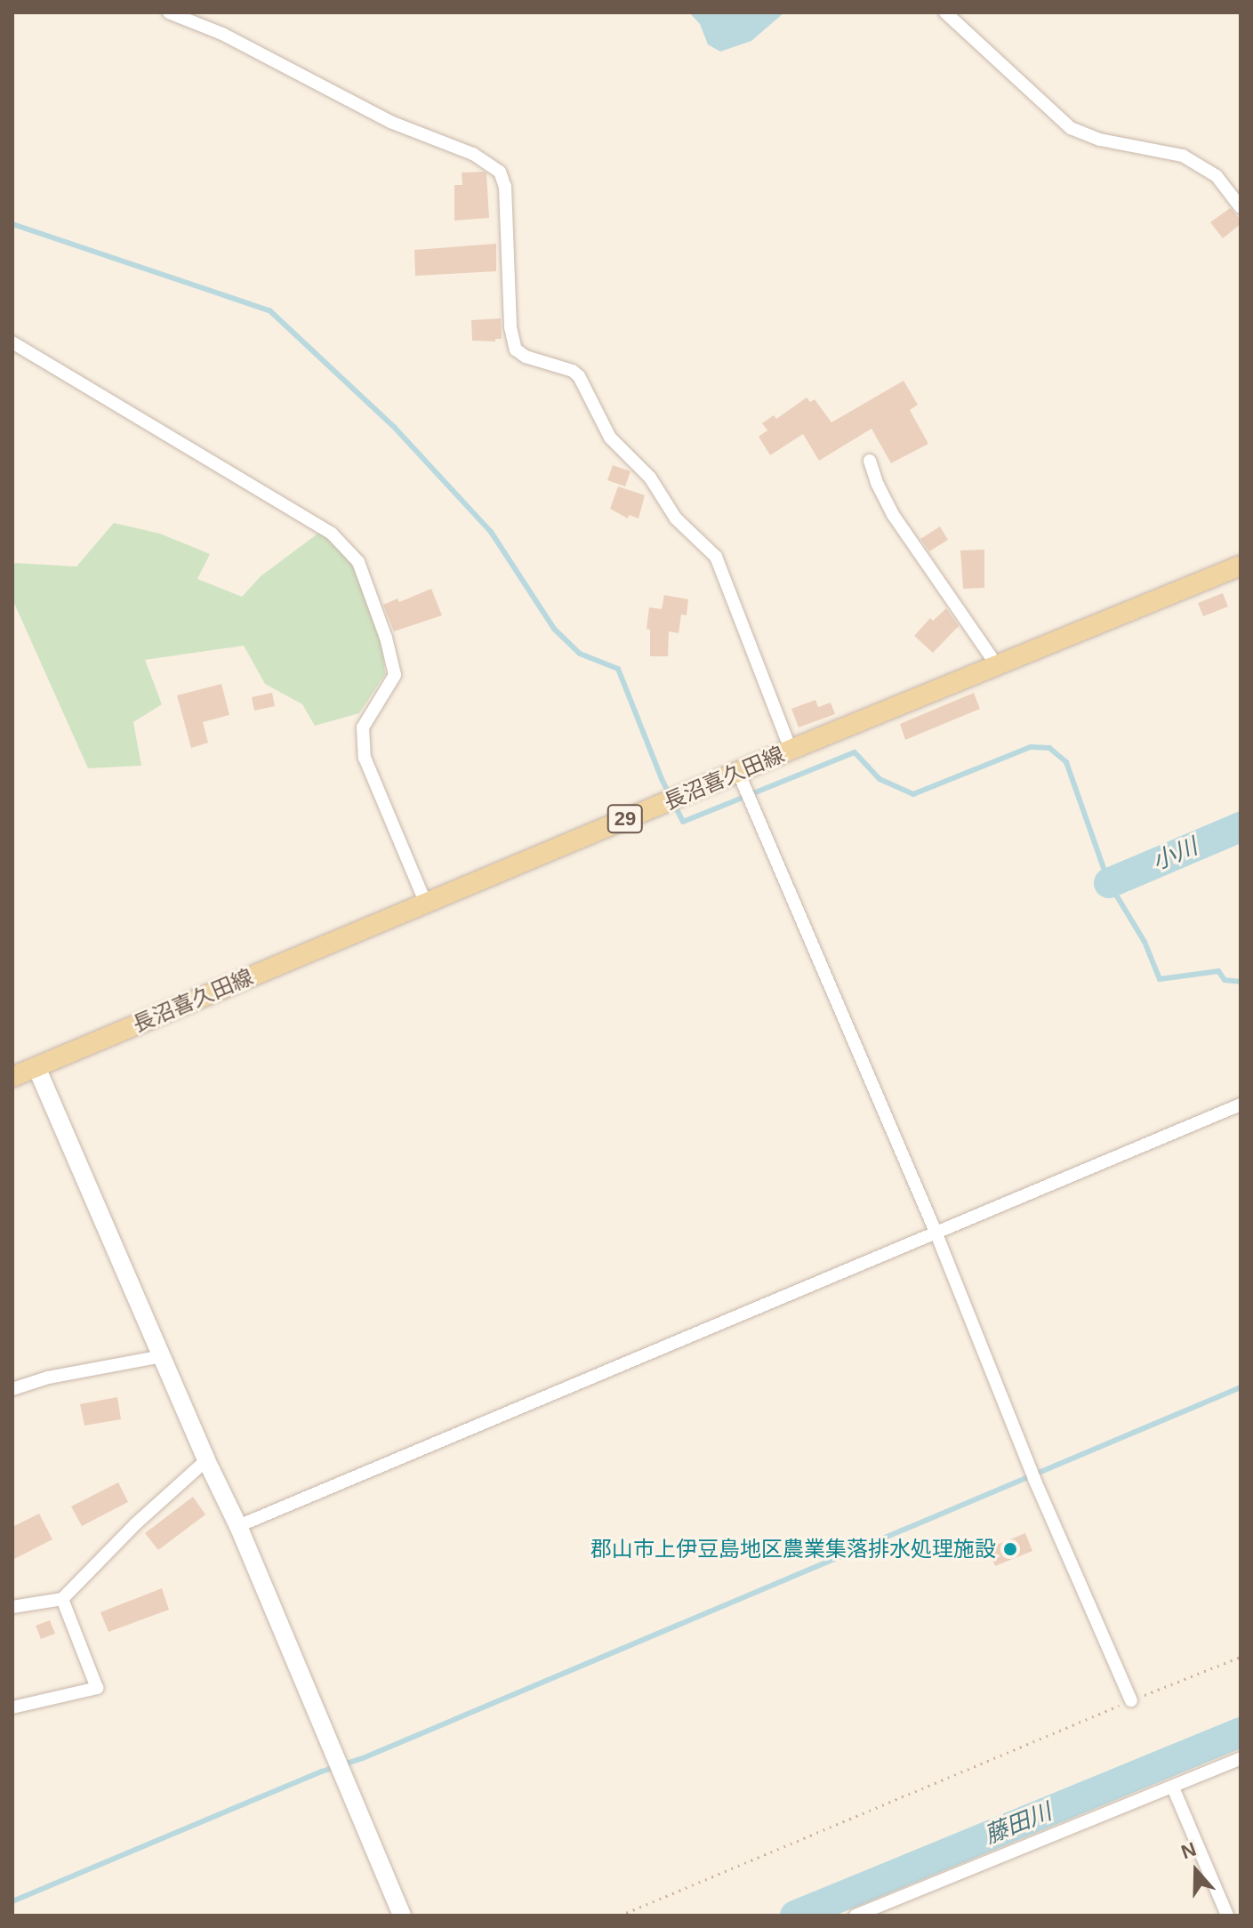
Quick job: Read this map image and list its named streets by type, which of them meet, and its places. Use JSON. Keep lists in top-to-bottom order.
{
  "streets": {
    "main road": ["長沼喜久田線", "29"]
  },
  "water": ["小川", "藤田川"],
  "places": ["郡山市上伊豆島地区農業集落排水処理施設"],
  "north": "top"
}
